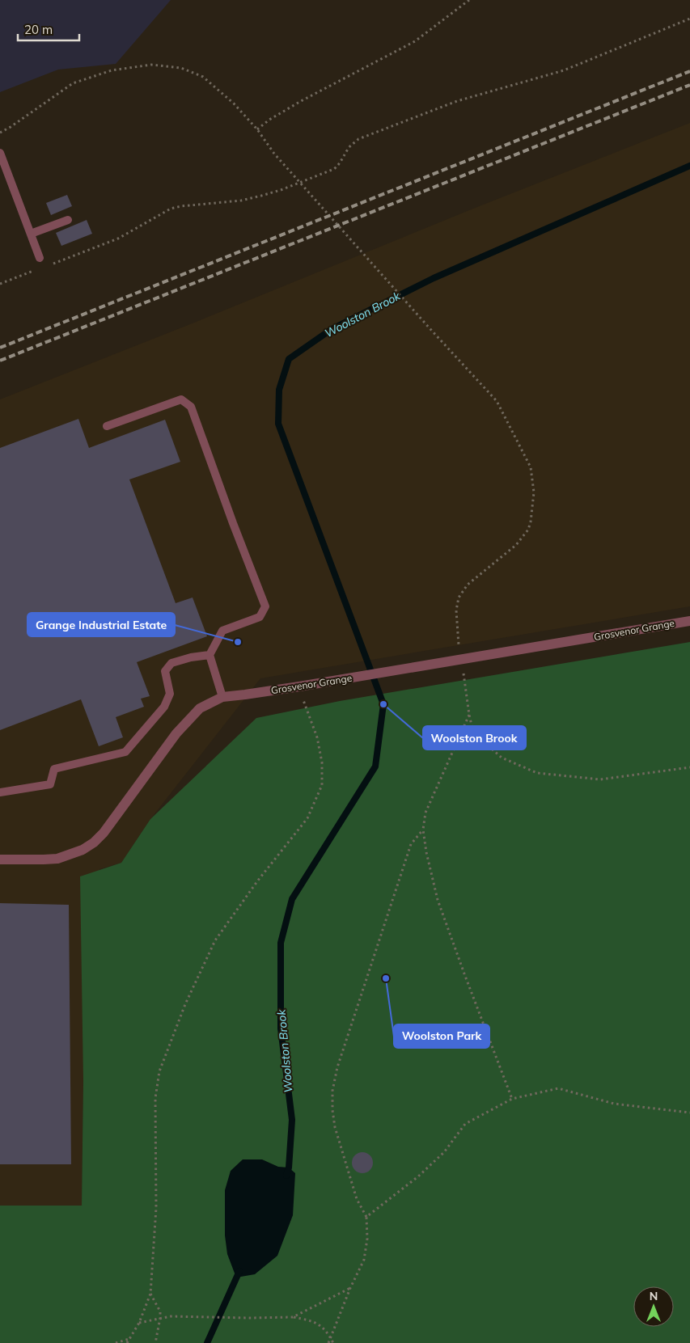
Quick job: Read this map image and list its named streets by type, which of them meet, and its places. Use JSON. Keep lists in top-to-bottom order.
{
  "streets": {
    "street": ["Grosvenor Grange"]
  },
  "water": ["Woolston Brook"],
  "places": ["Grange Industrial Estate", "Woolston Brook", "Woolston Park"],
  "scale_bar": "20 m",
  "north": "top"
}
